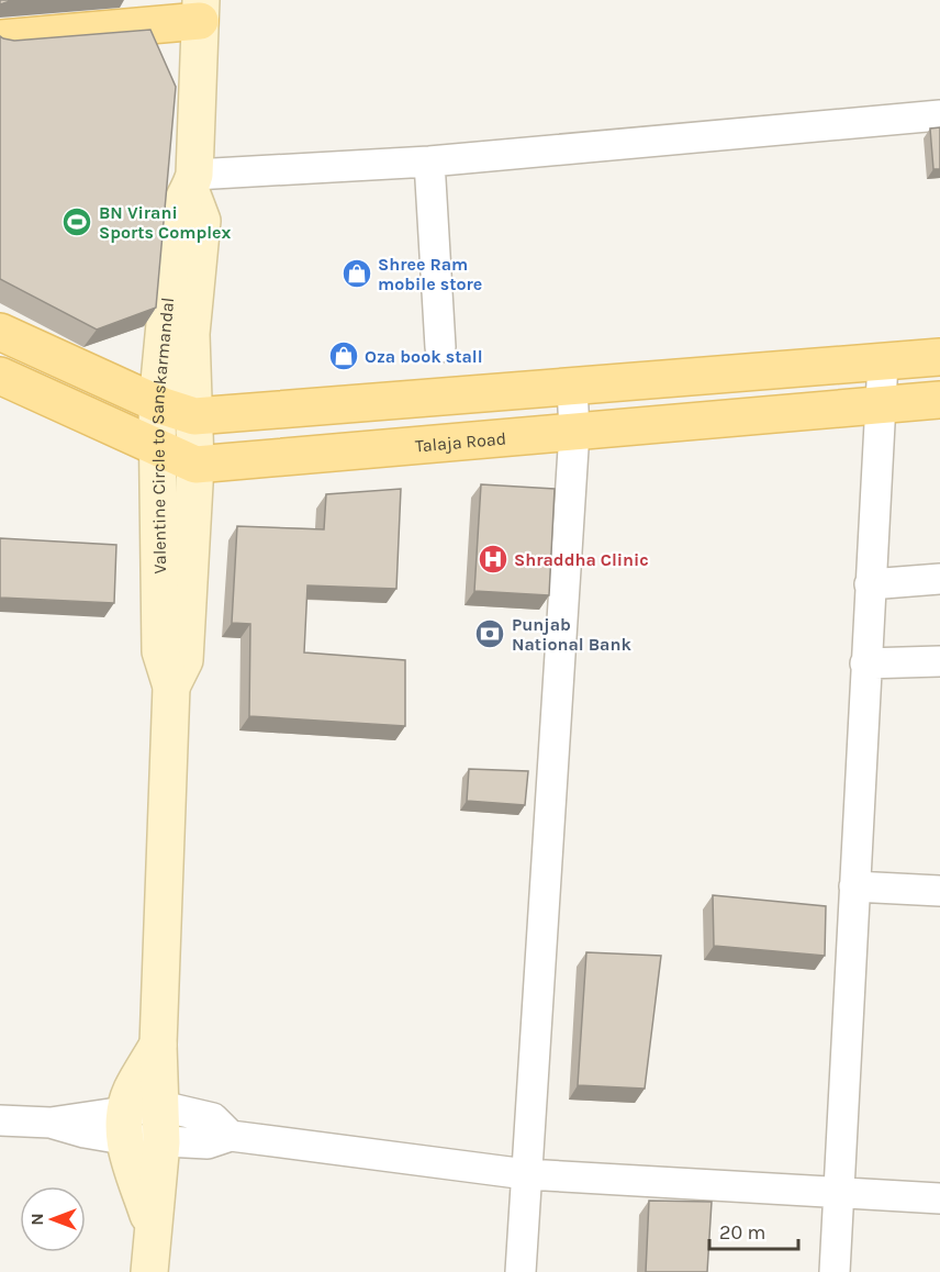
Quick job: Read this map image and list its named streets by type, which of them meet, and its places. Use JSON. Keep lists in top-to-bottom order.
{
  "streets": {
    "main road": ["Valentine Circle to Sanskarmandal", "Talaja Road"]
  },
  "crossings": [
    ["Valentine Circle to Sanskarmandal", "Talaja Road"]
  ],
  "places": {
    "sports": ["BN Virani Sports Complex"],
    "shop": ["Shree Ram mobile store", "Oza book stall"],
    "hospital": ["Shraddha Clinic"],
    "bank": ["Punjab National Bank"]
  },
  "scale_bar": "20 m",
  "north": "left"
}
